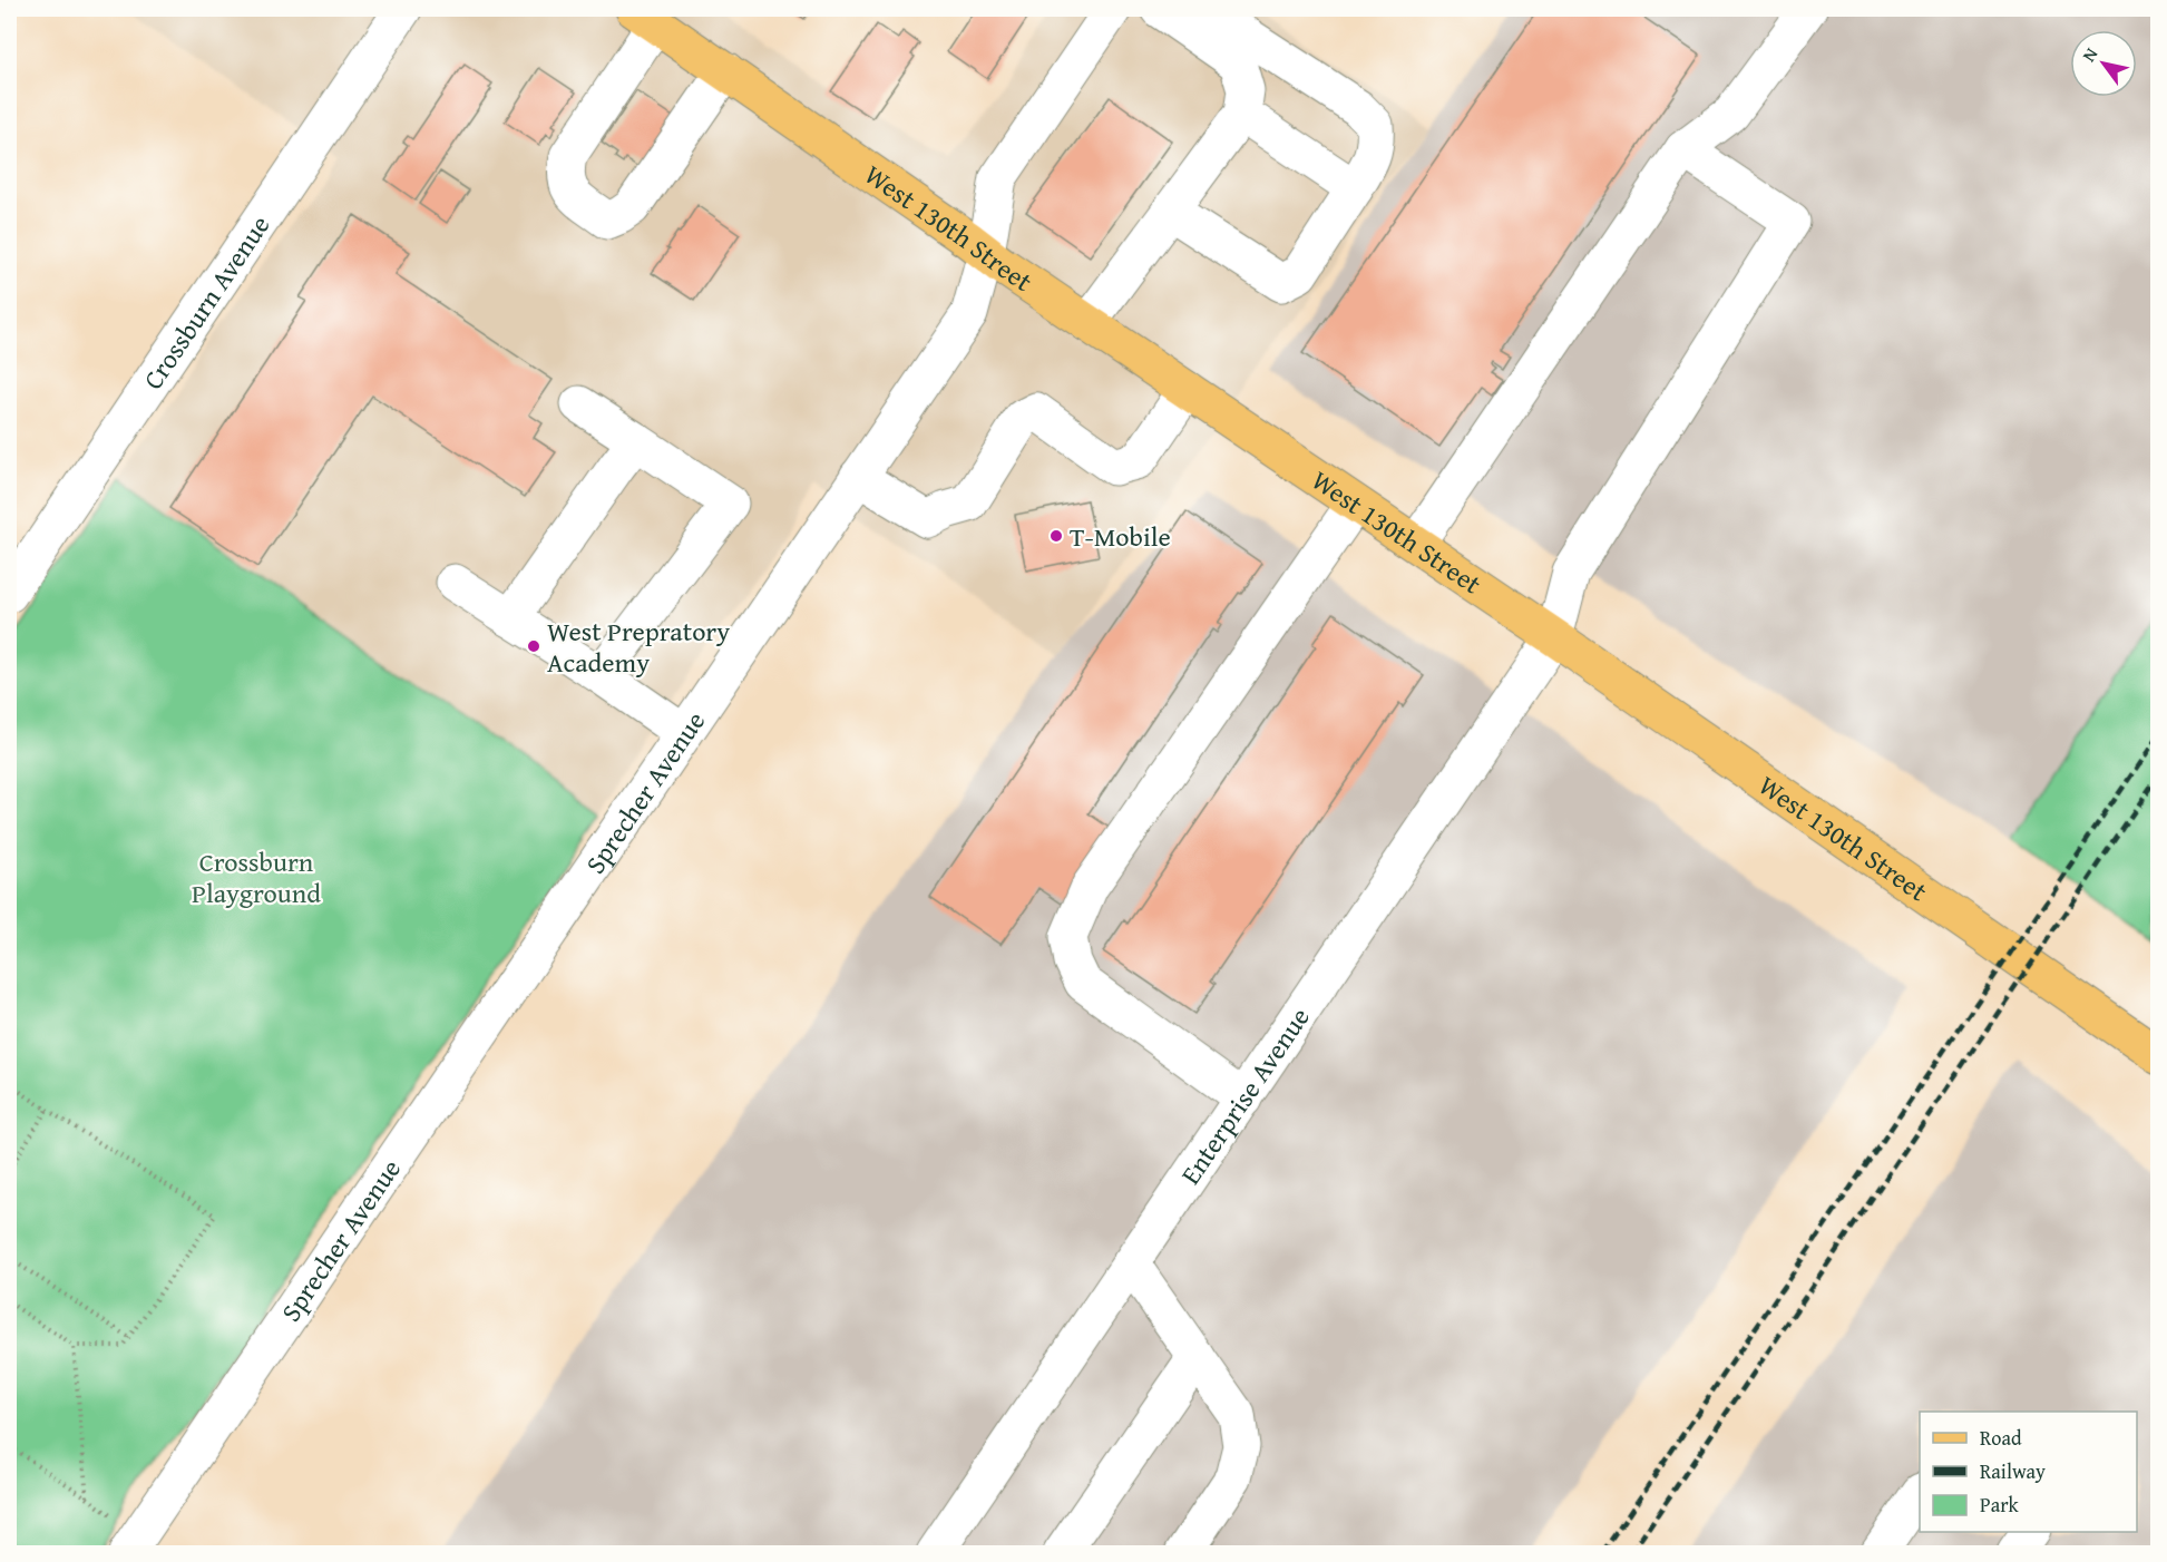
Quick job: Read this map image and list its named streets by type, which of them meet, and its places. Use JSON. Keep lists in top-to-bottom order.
{
  "streets": {
    "main road": ["West 130th Street"],
    "street": ["Crossburn Avenue", "Sprecher Avenue", "Enterprise Avenue"]
  },
  "crossings": [
    ["West 130th Street", "Sprecher Avenue"],
    ["West 130th Street", "Enterprise Avenue"]
  ],
  "parks": ["Crossburn Playground"],
  "places": ["T-Mobile", "West Prepratory Academy"],
  "legend": ["Road", "Railway", "Park"],
  "north": "top left"
}
